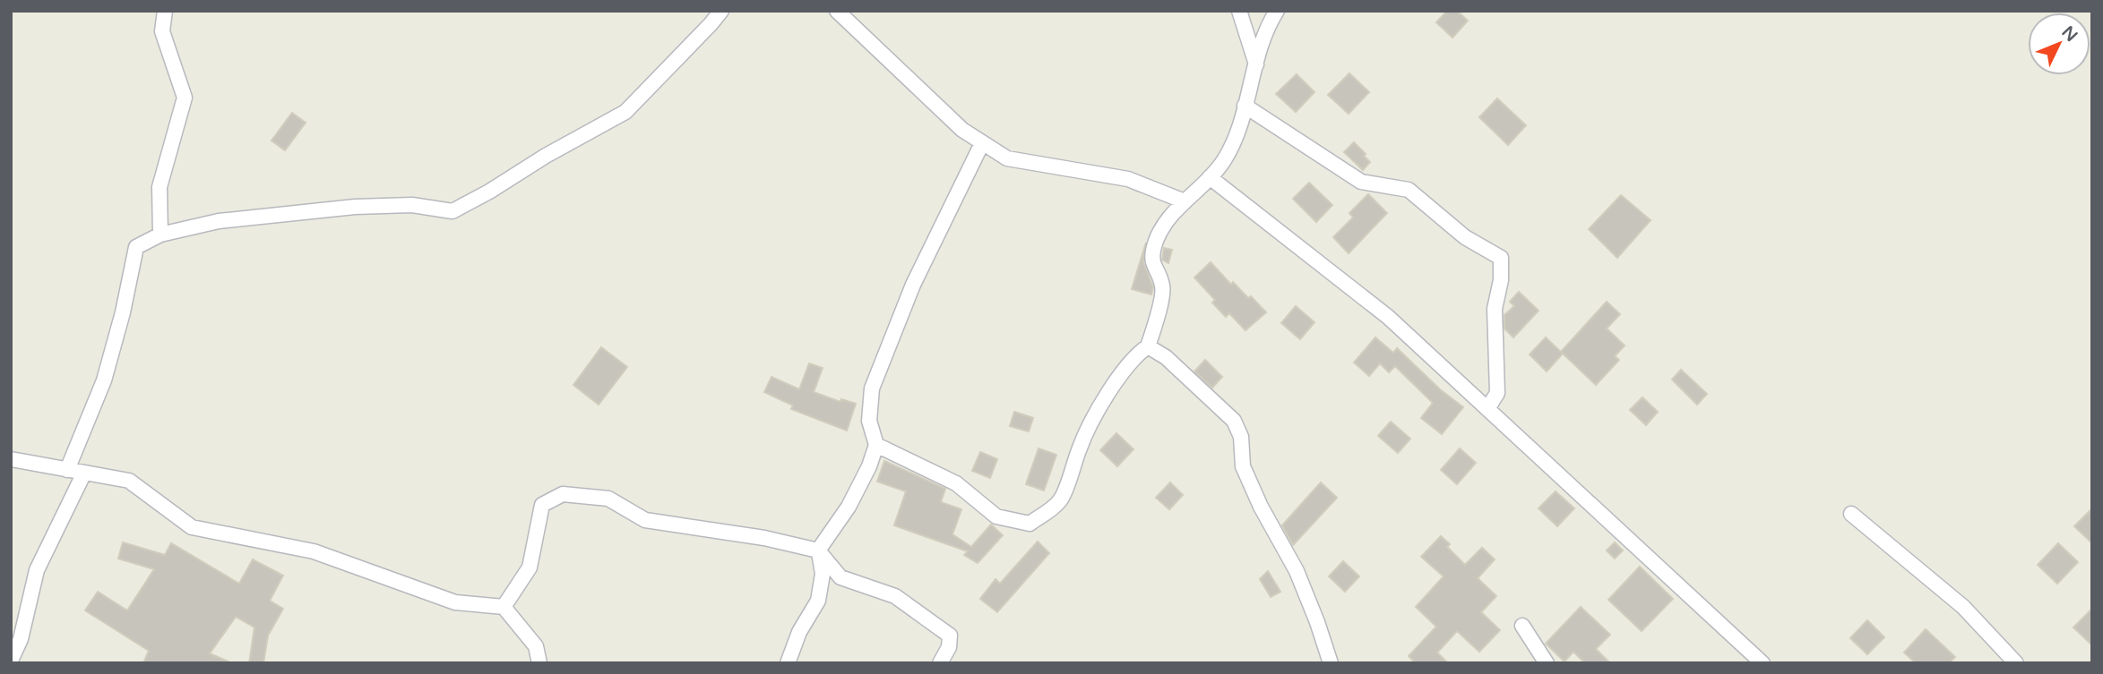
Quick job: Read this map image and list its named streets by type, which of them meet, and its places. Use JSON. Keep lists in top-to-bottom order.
{
  "north": "top right"
}
